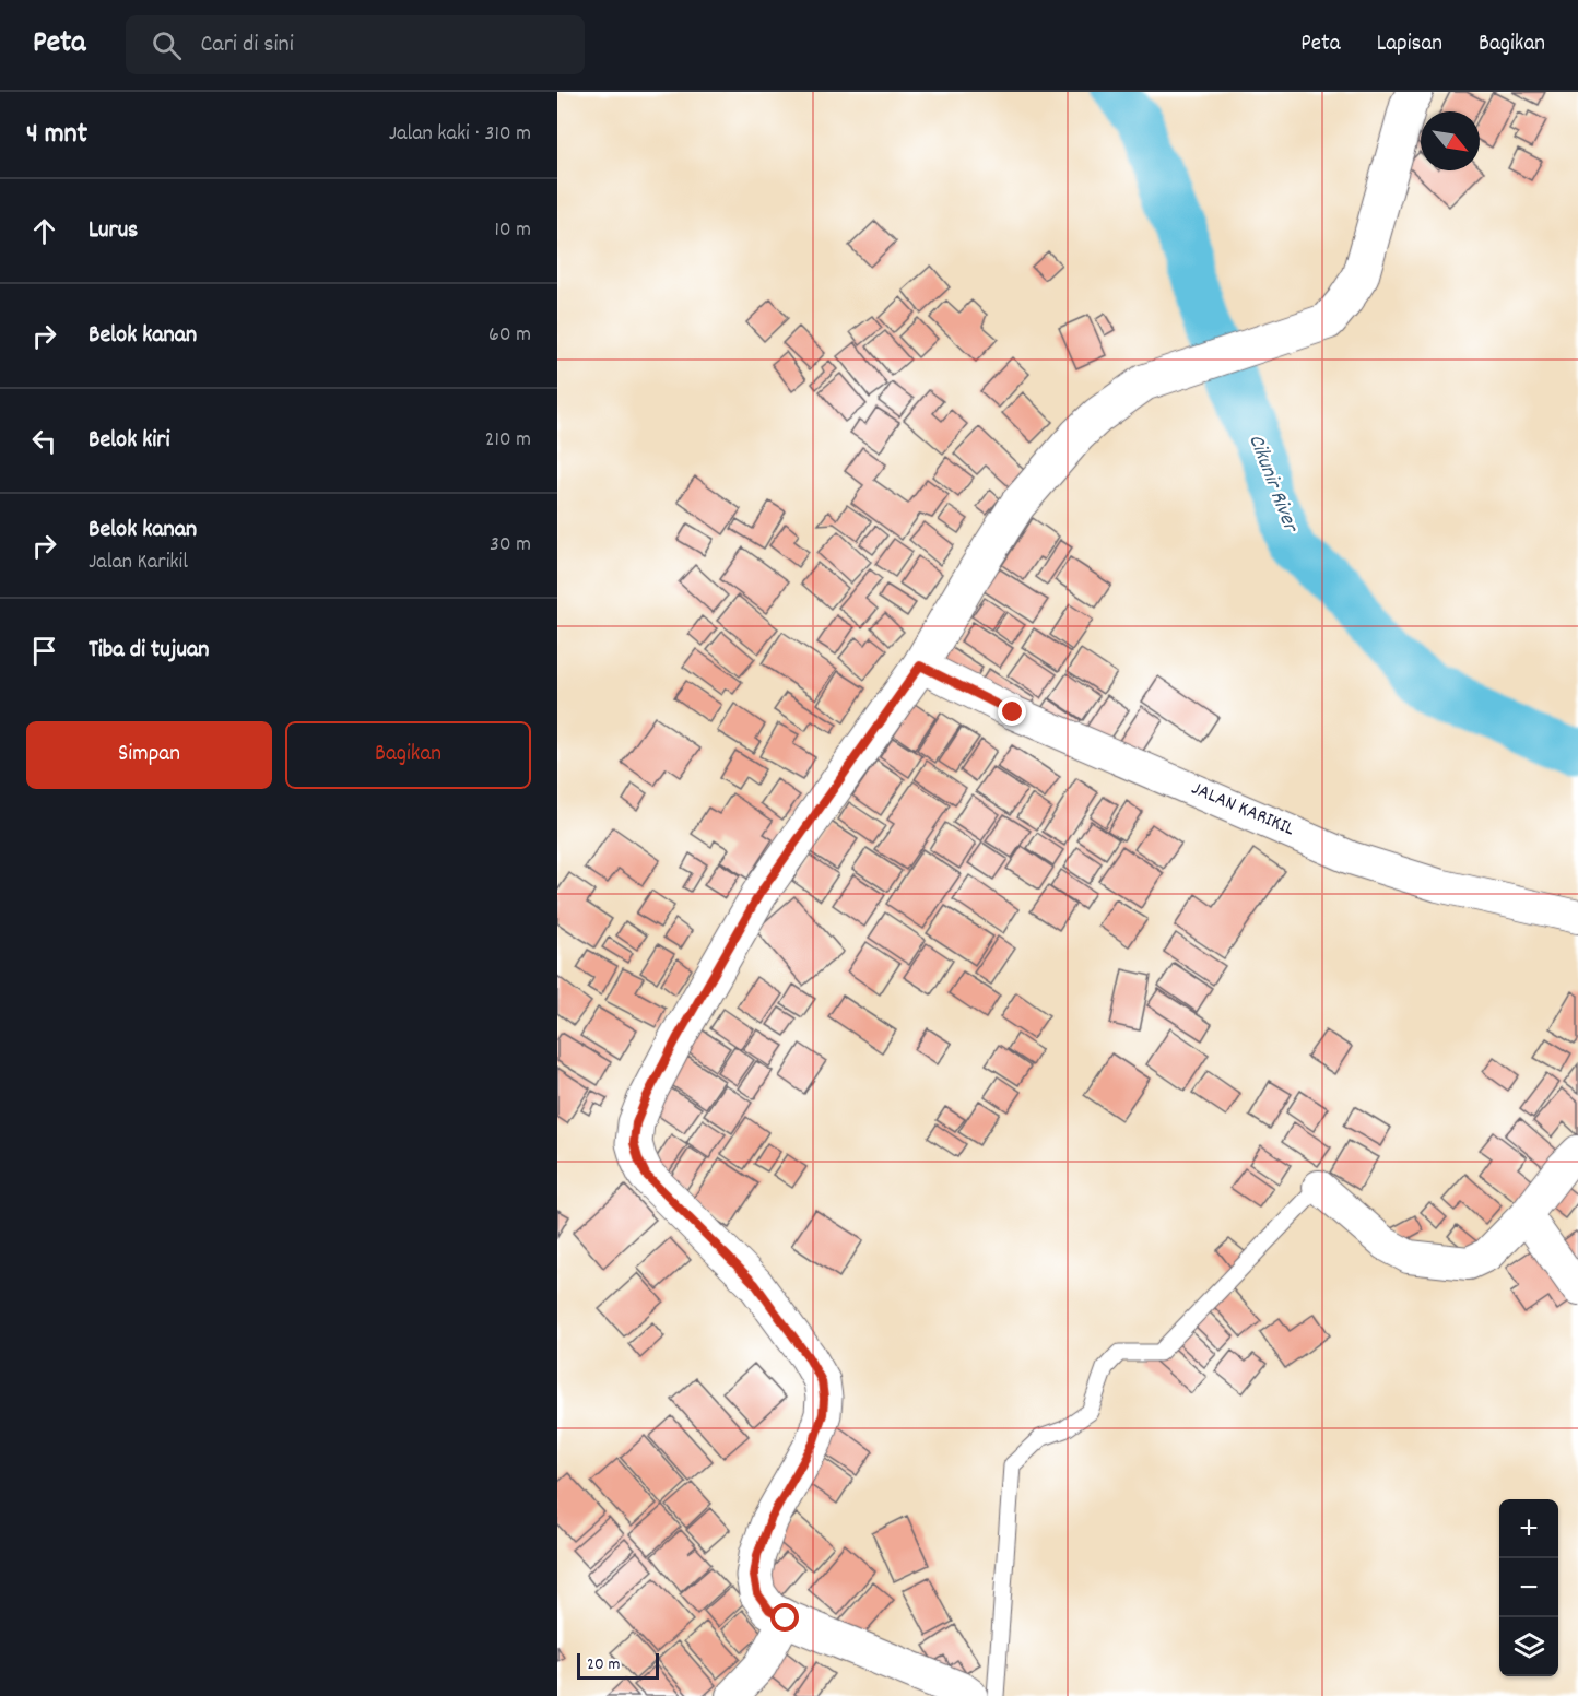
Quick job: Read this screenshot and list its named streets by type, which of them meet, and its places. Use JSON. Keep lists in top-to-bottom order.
{
  "streets": {
    "street": ["JALAN KARIKIL"]
  },
  "water": ["Cikunir River"],
  "scale_bar": "20 m",
  "north": "bottom right",
  "page": {
    "header": "Peta",
    "search": "Cari di sini",
    "nav": ["Peta", "Lapisan", "Bagikan"],
    "heading": ["4 mnt", "Jalan kaki · 310 m"],
    "list": [
      ["Lurus", "10 m"],
      ["Belok kanan", "60 m"],
      ["Belok kiri", "210 m"],
      ["Belok kanan", "Jalan Karikil", "30 m"],
      "Tiba di tujuan"
    ],
    "buttons": ["Simpan", "Bagikan"],
    "map_buttons": ["+", "−"],
    "scale": "20 m"
  }
}
